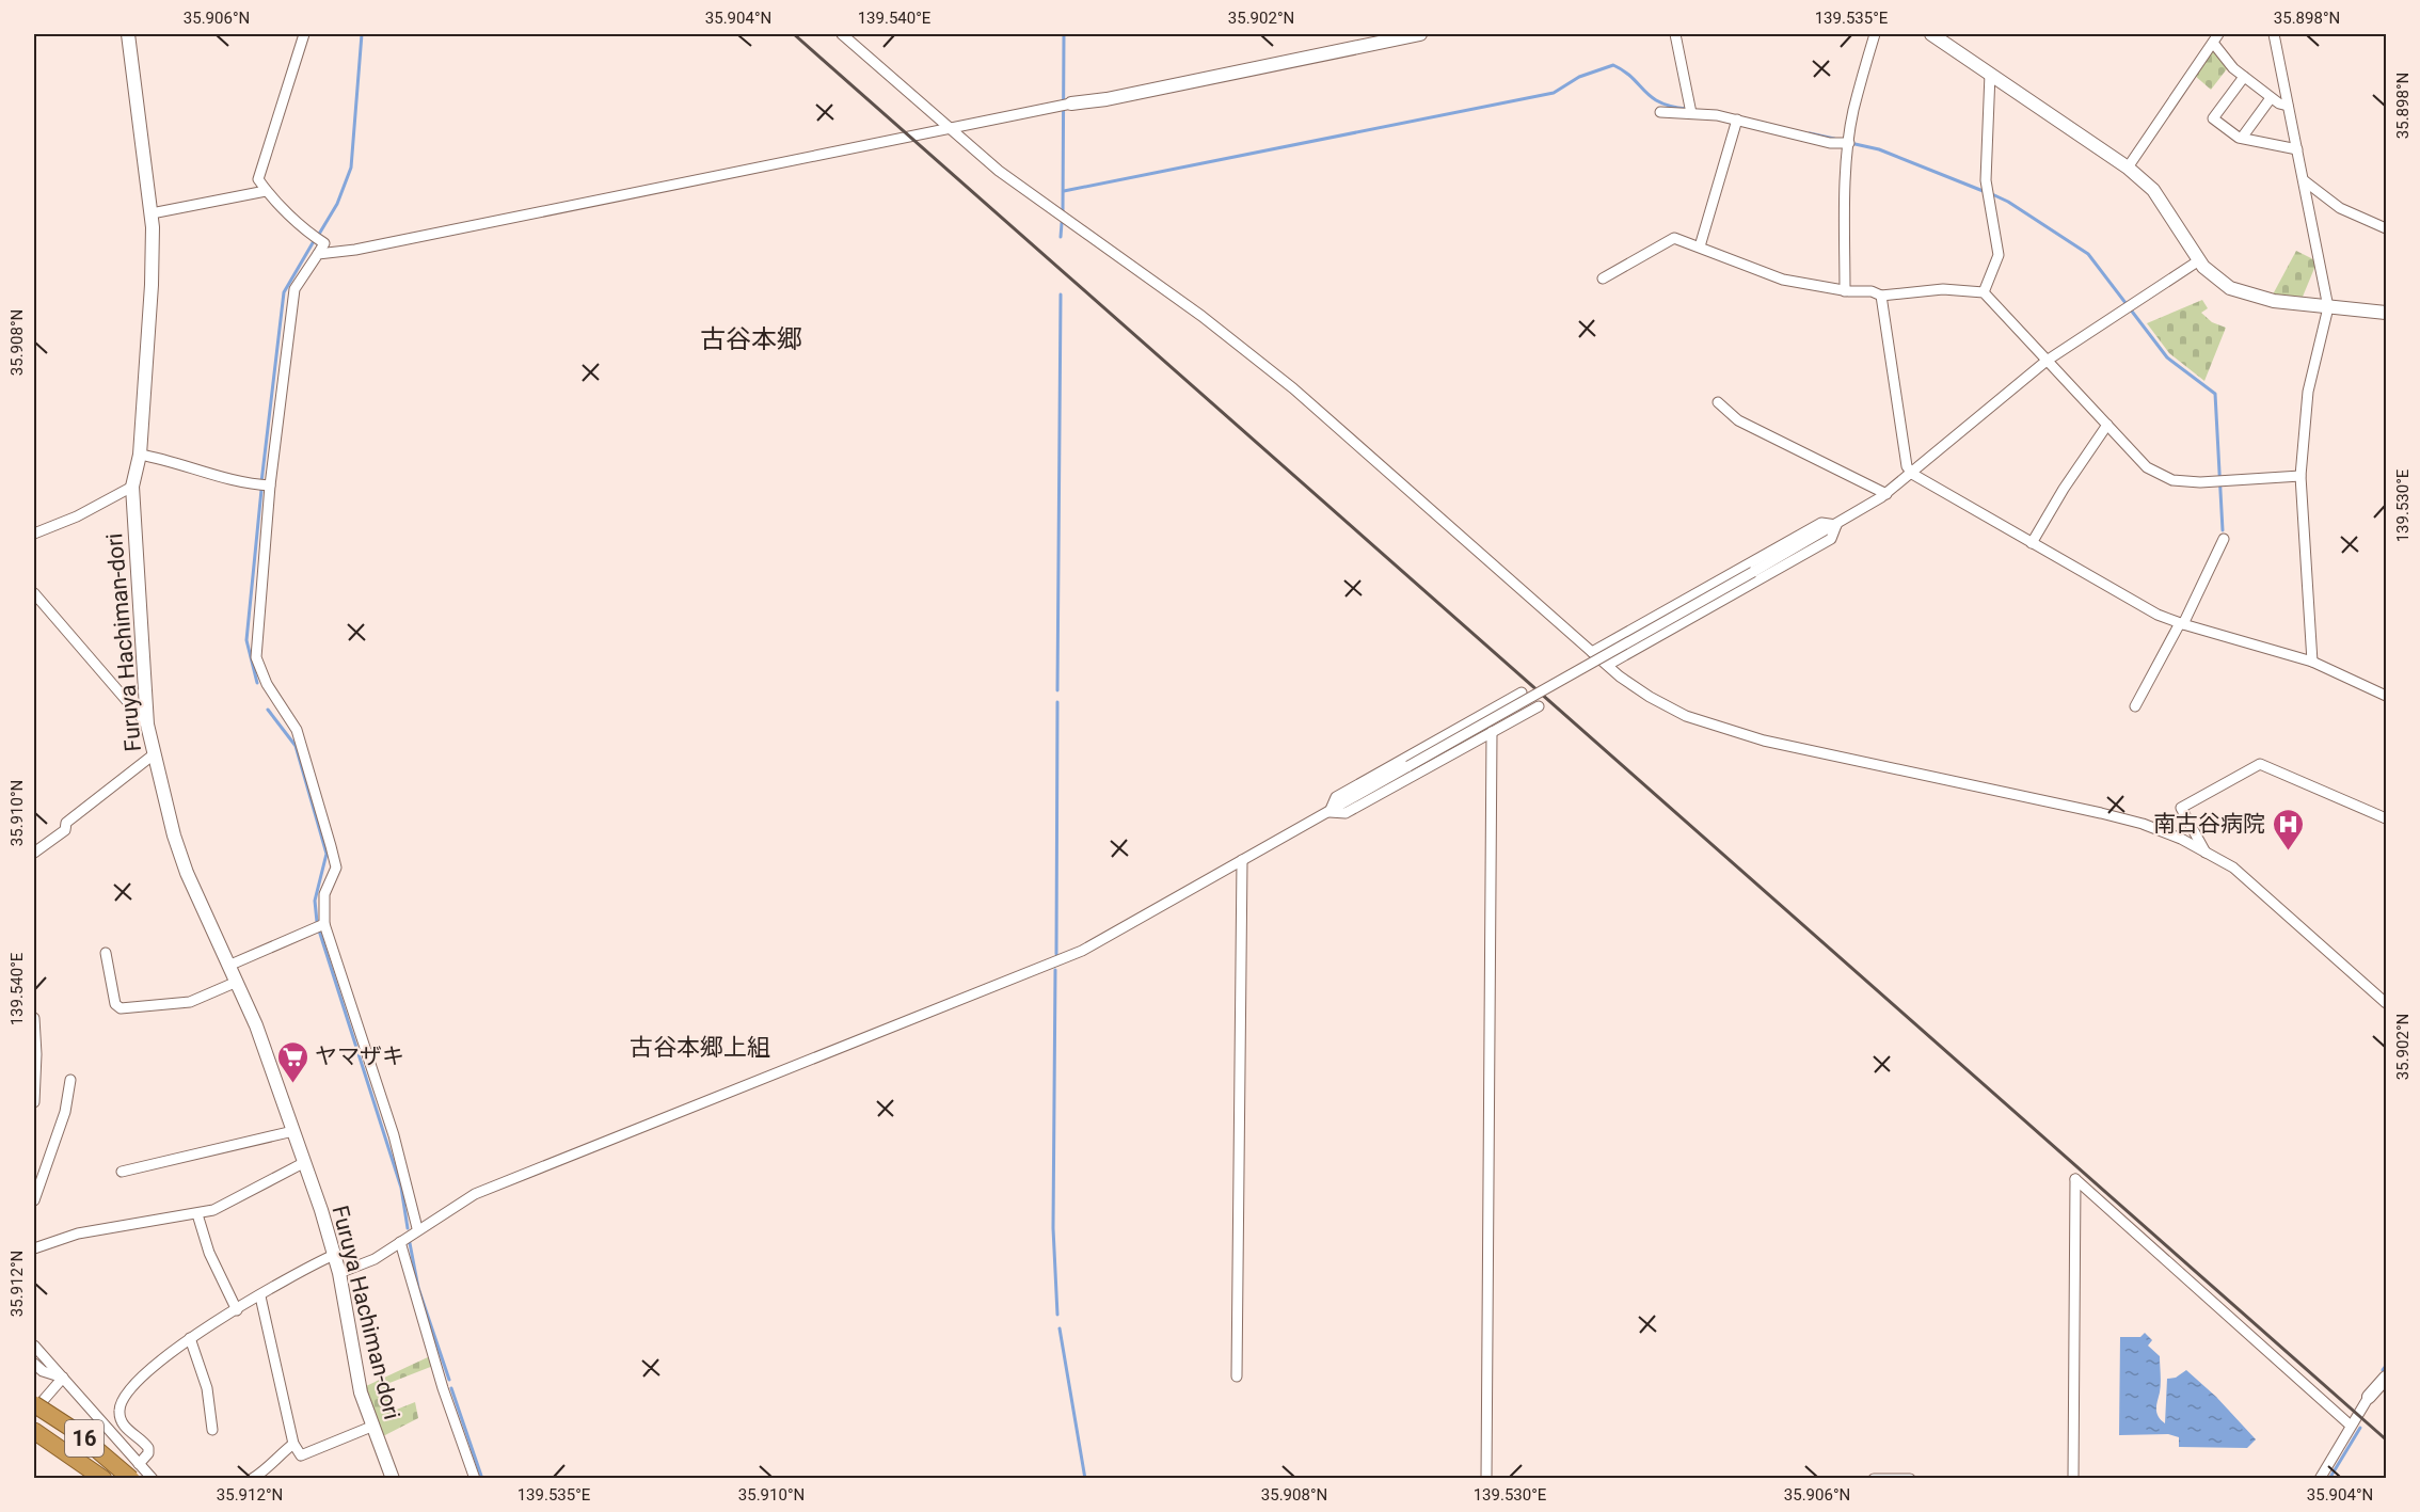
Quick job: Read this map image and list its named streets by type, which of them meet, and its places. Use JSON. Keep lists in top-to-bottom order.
{
  "streets": {
    "highway": ["16"],
    "street": ["Furuya Hachiman-dori"]
  },
  "districts": ["古谷本郷", "古谷本郷上組"],
  "places": {
    "hospital": ["南古谷病院"],
    "supermarket": ["ヤマザキ"]
  },
  "coordinates": [
    "35.906°N",
    "35.904°N",
    "139.540°E",
    "35.902°N",
    "139.535°E",
    "35.898°N",
    "35.908°N",
    "139.530°E",
    "35.910°N",
    "35.912°N"
  ]
}
